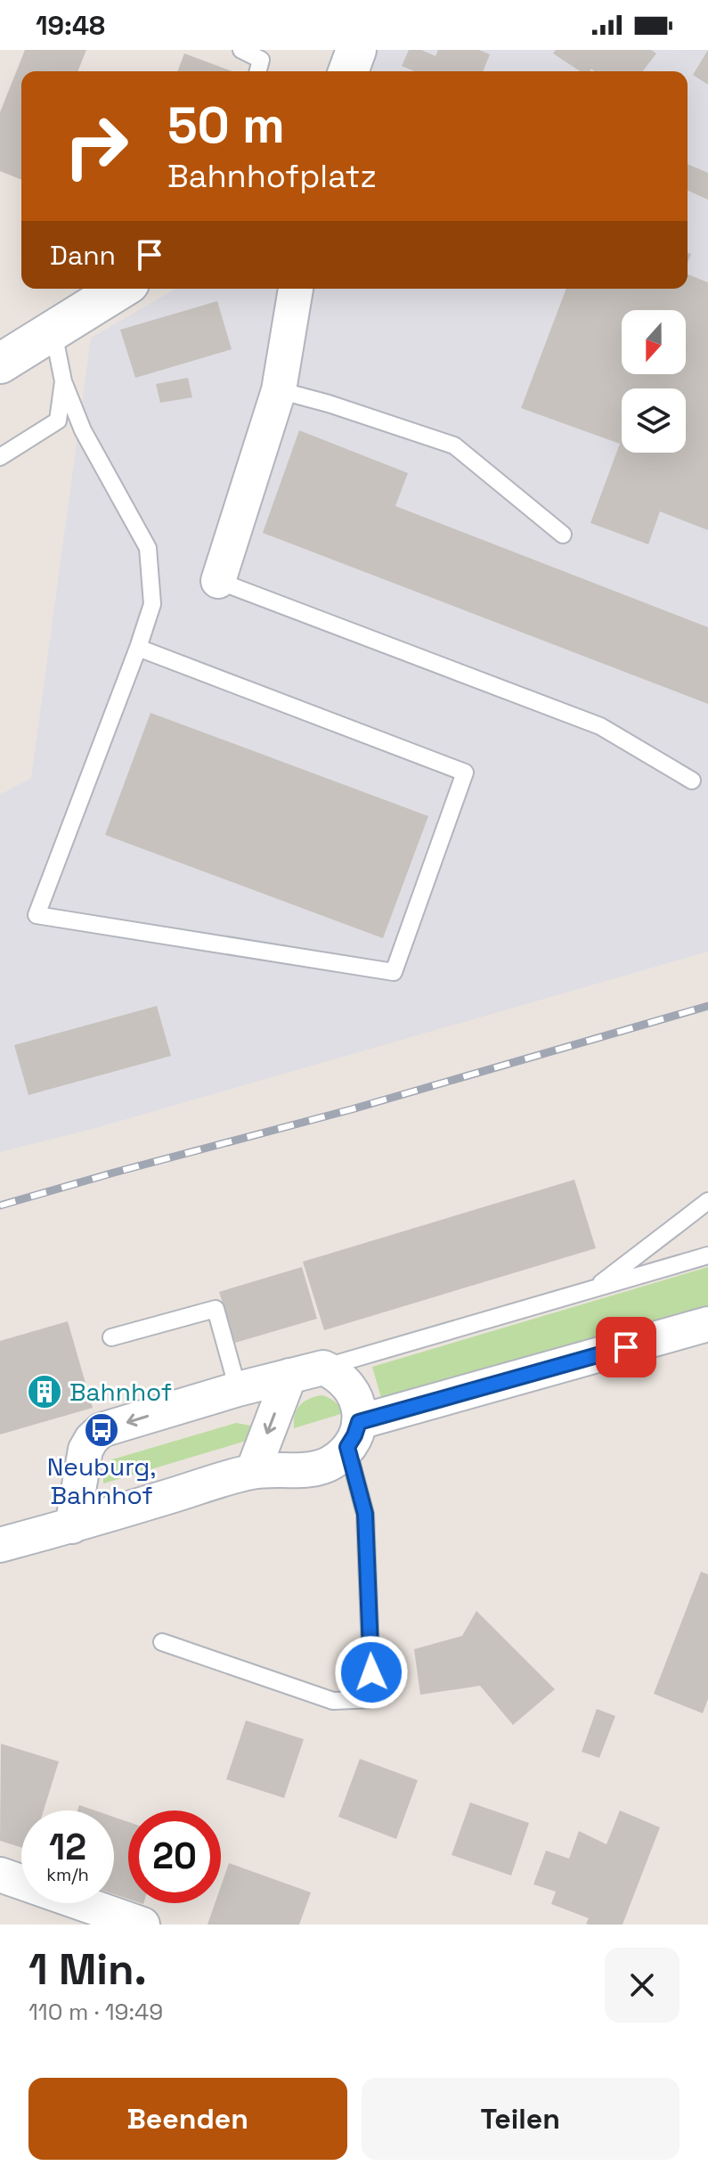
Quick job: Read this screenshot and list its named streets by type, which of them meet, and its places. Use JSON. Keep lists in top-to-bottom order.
{
  "places": {
    "building": ["Bahnhof"],
    "bus stop": ["Neuburg, Bahnhof"]
  },
  "north": "bottom",
  "page": {
    "status": "19:48",
    "turn": ["50 m", "Bahnhofplatz"],
    "then": "Dann",
    "speed": "12 km/h",
    "limit": "20",
    "heading": ["1 Min.", "110 m · 19:49"],
    "buttons": ["Beenden", "Teilen"]
  }
}
